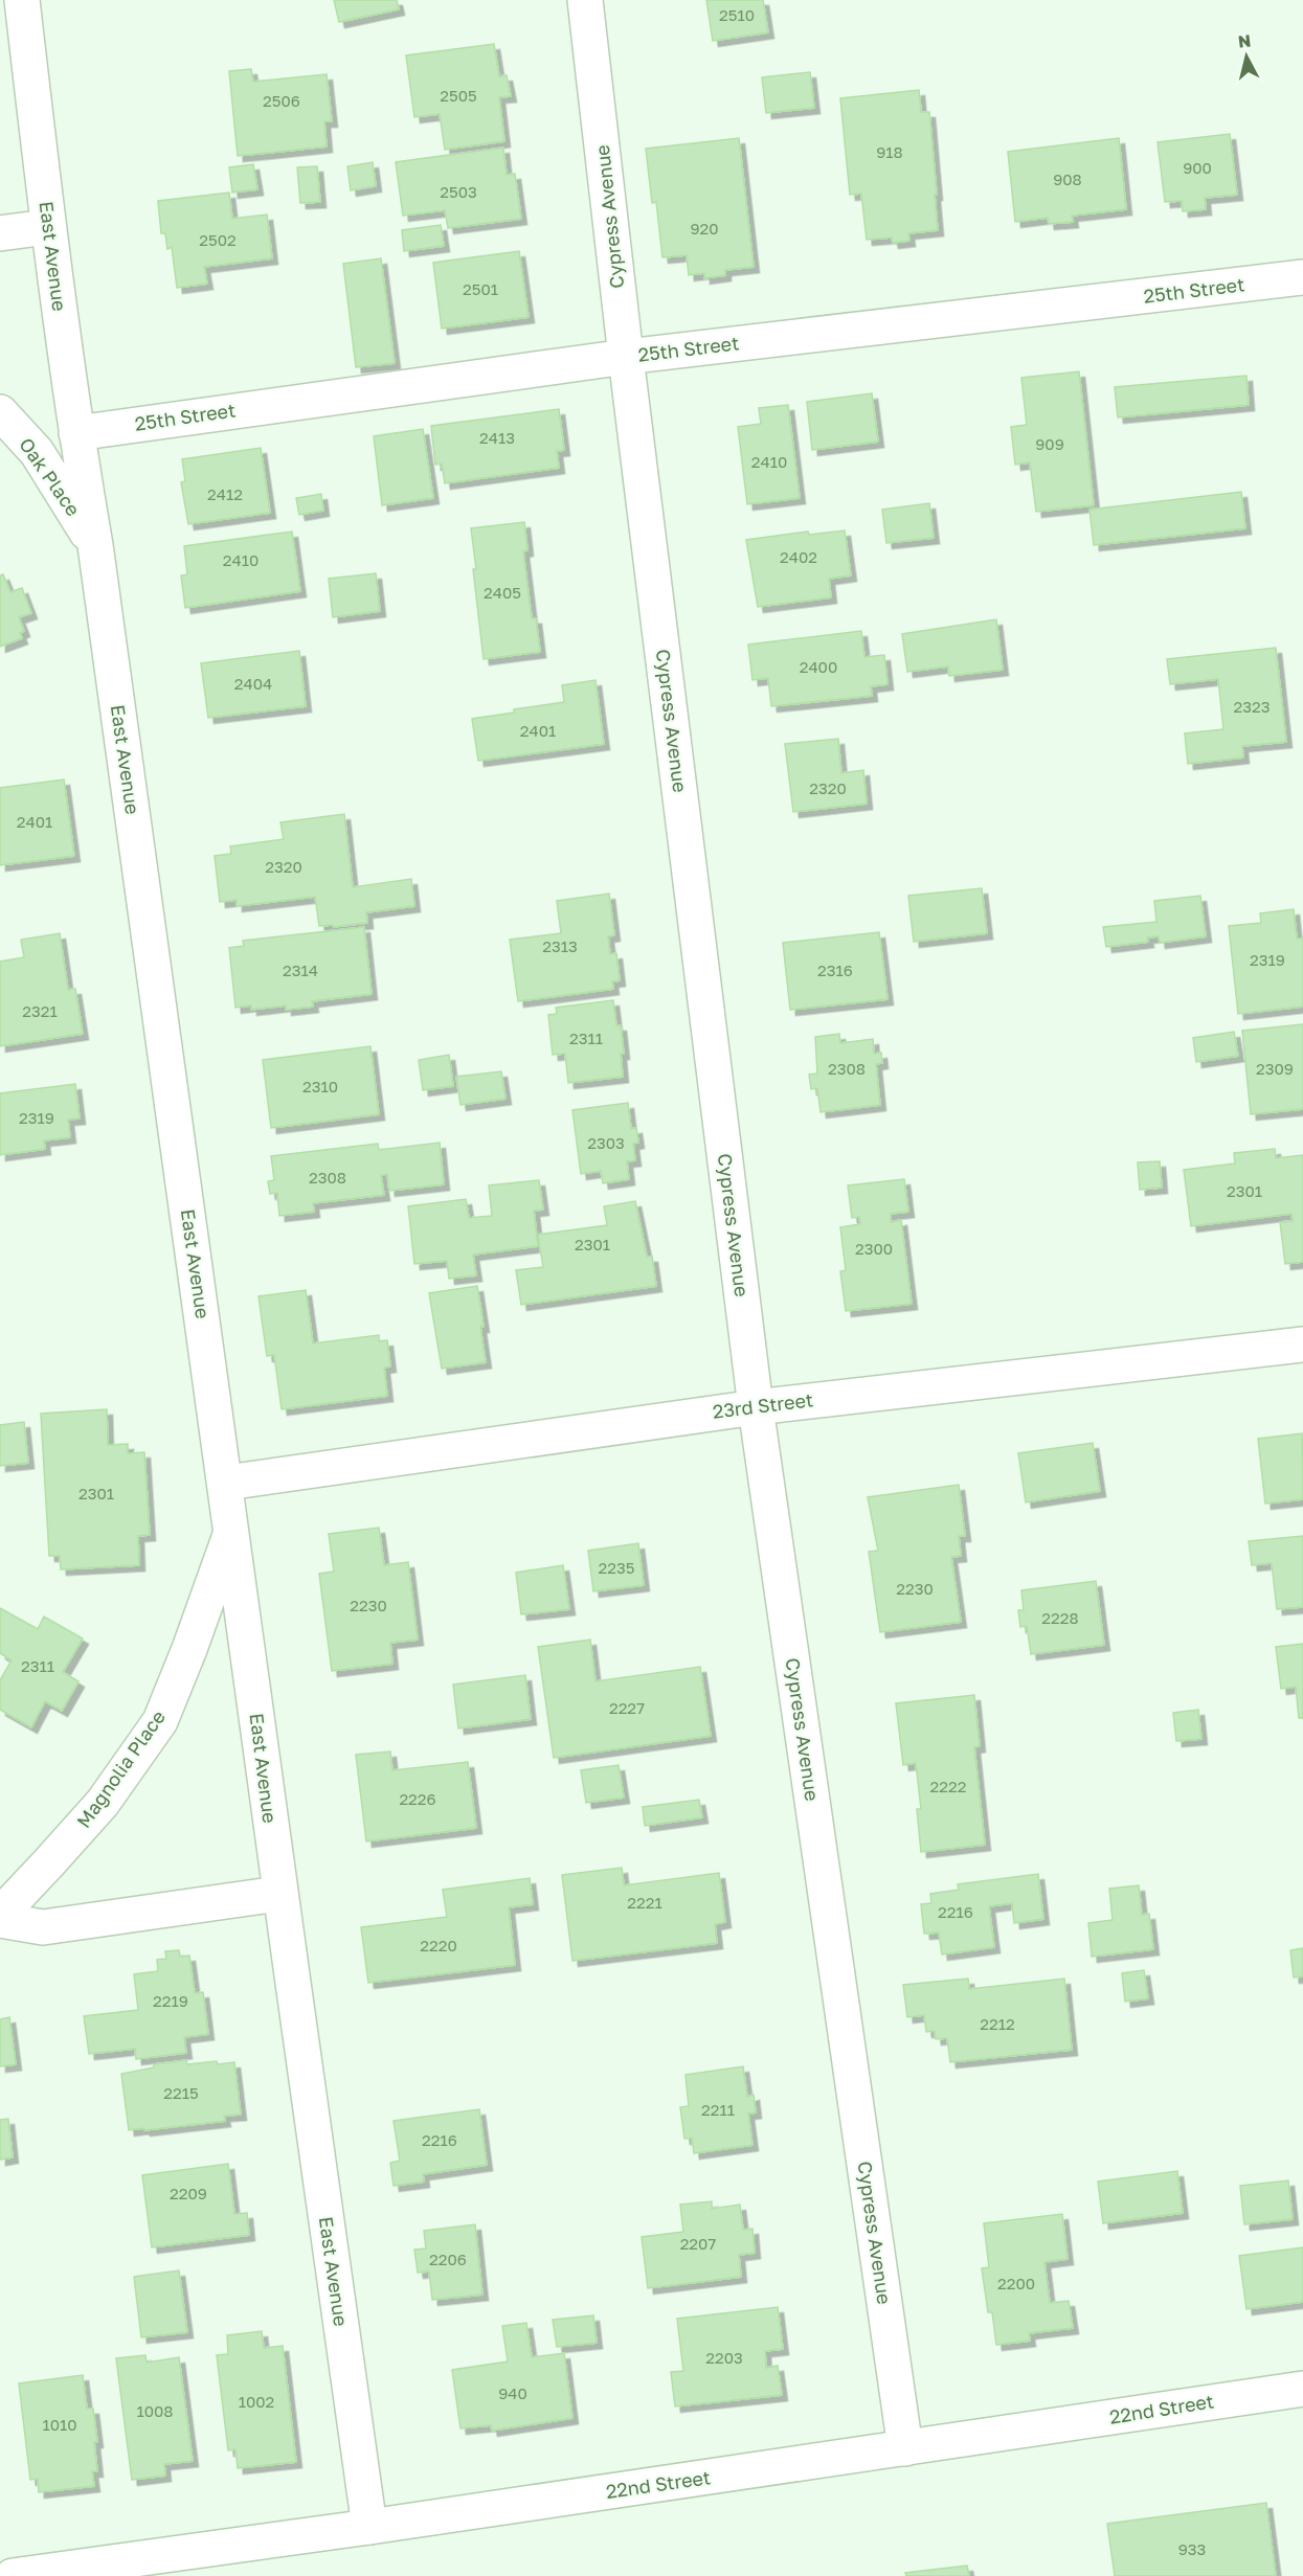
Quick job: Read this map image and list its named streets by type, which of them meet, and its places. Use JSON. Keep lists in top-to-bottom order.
{
  "streets": {
    "street": [
      "Cypress Avenue",
      "East Avenue",
      "25th Street",
      "Oak Place",
      "23rd Street",
      "Magnolia Place",
      "22nd Street"
    ]
  },
  "crossings": [
    ["Cypress Avenue", "25th Street"],
    ["Cypress Avenue", "23rd Street"],
    ["Cypress Avenue", "22nd Street"],
    ["East Avenue", "25th Street"],
    ["East Avenue", "Oak Place"],
    ["East Avenue", "23rd Street"],
    ["East Avenue", "Magnolia Place"],
    ["East Avenue", "22nd Street"]
  ],
  "house_numbers": [
    "2510",
    "2505",
    "2506",
    "918",
    "900",
    "908",
    "2503",
    "920",
    "2502",
    "2501",
    "2413",
    "909",
    "2410",
    "2412",
    "2402",
    "2410",
    "2405",
    "2400",
    "2404",
    "2323",
    "2401",
    "2320",
    "2401",
    "2320",
    "2313",
    "2319",
    "2314",
    "2316",
    "2321",
    "2311",
    "2308",
    "2309",
    "2310",
    "2319",
    "2303",
    "2308",
    "2301",
    "2301",
    "2300",
    "2301",
    "2235",
    "2230",
    "2230",
    "2228",
    "2311",
    "2227",
    "2222",
    "2226",
    "2221",
    "2216",
    "2220",
    "2219",
    "2212",
    "2215",
    "2211",
    "2216",
    "2209",
    "2207",
    "2206",
    "2200",
    "2203",
    "940",
    "1002",
    "1008",
    "1010",
    "933"
  ],
  "north": "top"
}
